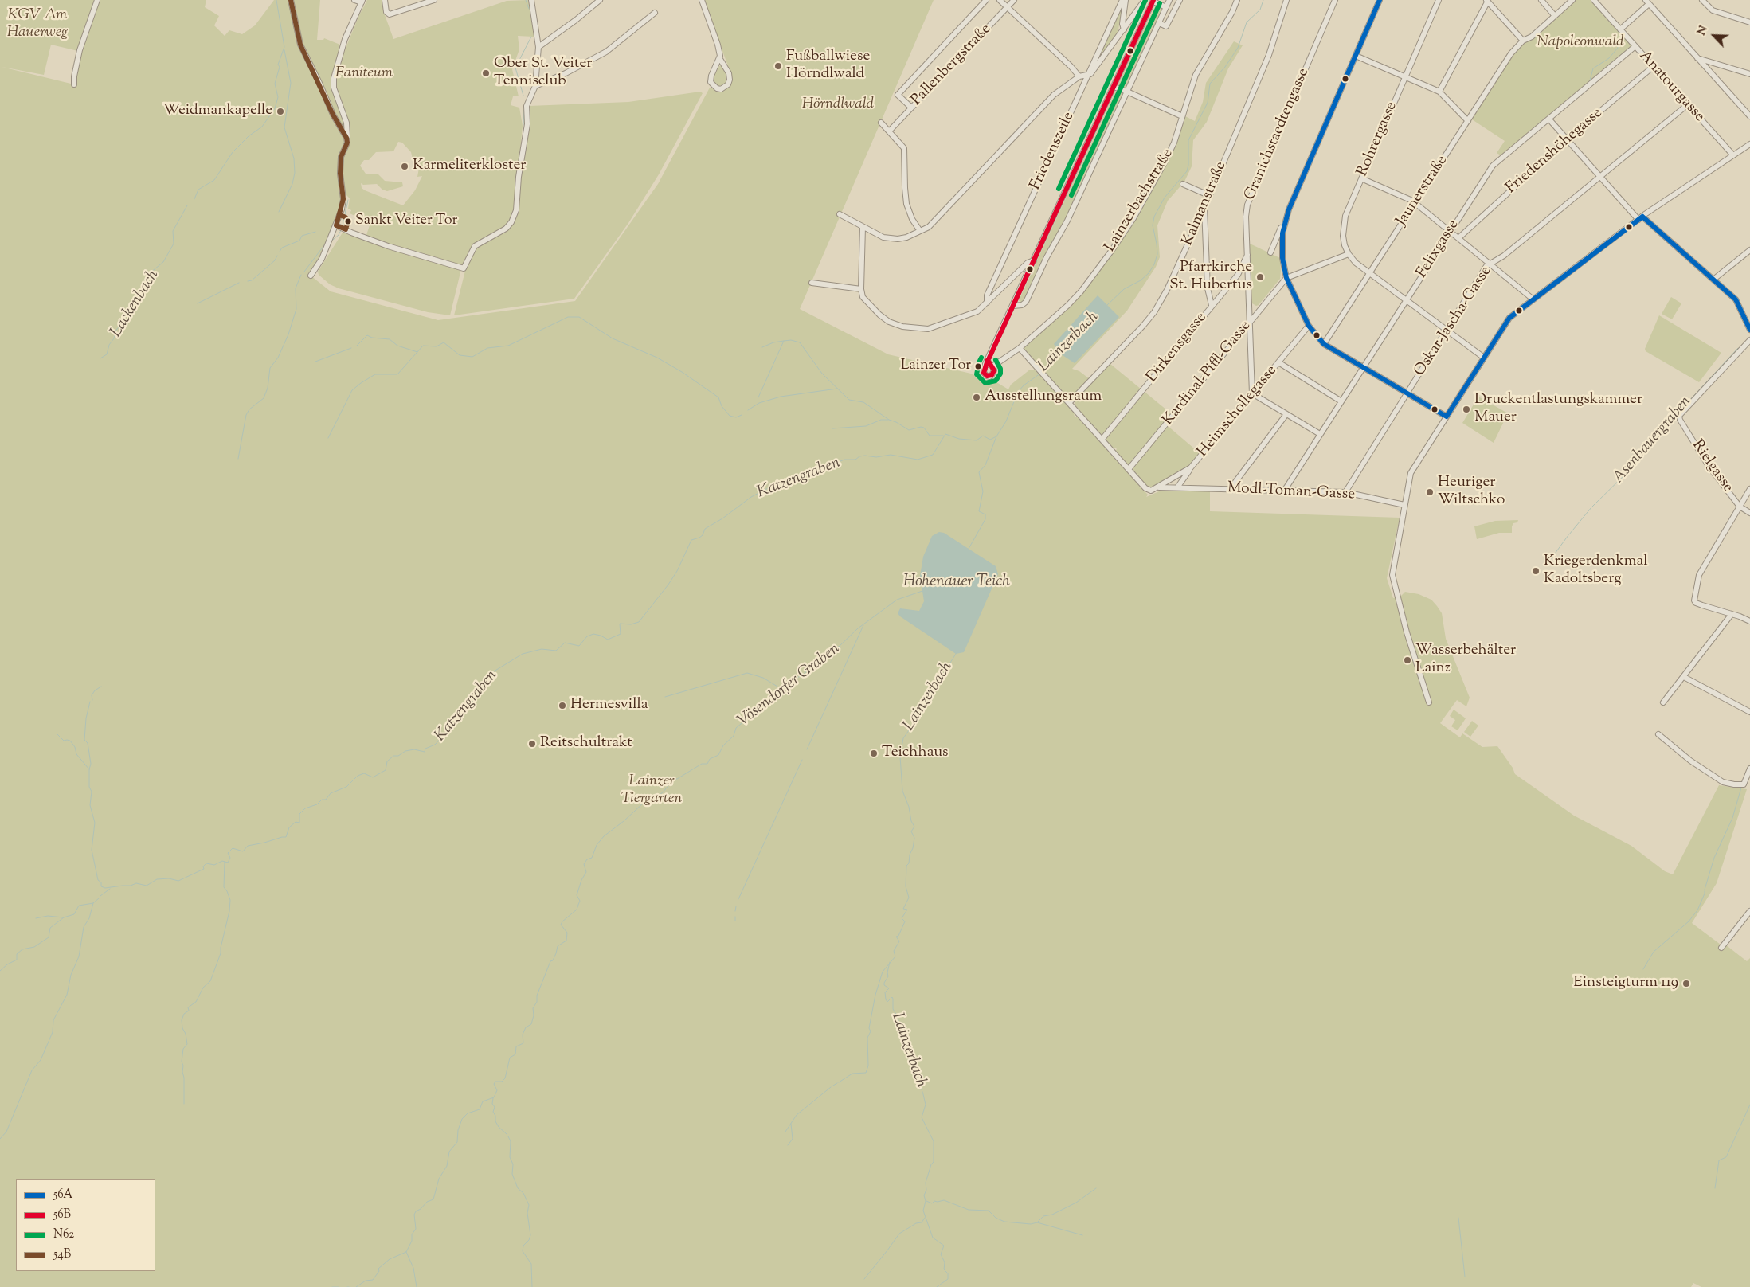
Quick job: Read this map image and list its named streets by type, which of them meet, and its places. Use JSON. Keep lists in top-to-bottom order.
{
  "streets": {
    "street": [
      "Pallenbergstraße",
      "Anatourgasse",
      "Granichstaedtengasse",
      "Rohrergasse",
      "Friedenszeile",
      "Friedenshöhegasse",
      "Jaunerstraße",
      "Lainzerbachstraße",
      "Kalmanstraße",
      "Felixgasse",
      "Oskar-Jascha-Gasse",
      "Dirkensgasse",
      "Kardinal-Piffl-Gasse",
      "Heimschollegasse",
      "Rielgasse",
      "Modl-Toman-Gasse"
    ]
  },
  "crossings": [
    ["Anatourgasse", "Friedenshöhegasse"],
    ["Anatourgasse", "Felixgasse"],
    ["Anatourgasse", "Oskar-Jascha-Gasse"],
    ["Granichstaedtengasse", "Dirkensgasse"],
    ["Granichstaedtengasse", "Kardinal-Piffl-Gasse"],
    ["Granichstaedtengasse", "Heimschollegasse"],
    ["Rohrergasse", "Jaunerstraße"],
    ["Rohrergasse", "Felixgasse"],
    ["Rohrergasse", "Oskar-Jascha-Gasse"],
    ["Felixgasse", "Modl-Toman-Gasse"],
    ["Oskar-Jascha-Gasse", "Modl-Toman-Gasse"],
    ["Kardinal-Piffl-Gasse", "Modl-Toman-Gasse"],
    ["Heimschollegasse", "Modl-Toman-Gasse"]
  ],
  "water": [
    "Lackenbach",
    "Lainzerbach",
    "Asenbauergraben",
    "Katzengraben",
    "Hohenauer Teich",
    "Vösendorfer Graben"
  ],
  "parks": [
    "KGV Am Hauerweg",
    "Napoleonwald",
    "Faniteum",
    "Hörndlwald",
    "Lainzer Tiergarten"
  ],
  "places": [
    "Fußballwiese Hörndlwald",
    "Ober St. Veiter Tennisclub",
    "Weidmankapelle",
    "Karmeliterkloster",
    "Sankt Veiter Tor",
    "Pfarrkirche St. Hubertus",
    "Lainzer Tor",
    "Ausstellungsraum",
    "Druckentlastungskammer Mauer",
    "Heuriger Wiltschko",
    "Kriegerdenkmal Kadoltsberg",
    "Wasserbehälter Lainz",
    "Hermesvilla",
    "Reitschultrakt",
    "Teichhaus",
    "Einsteigturm 119"
  ],
  "lines": [
    "transit line 56A",
    "transit line 56B",
    "transit line N62",
    "transit line 54B"
  ],
  "legend": [
    "56A",
    "56B",
    "N62",
    "54B"
  ],
  "north": "top left"
}
